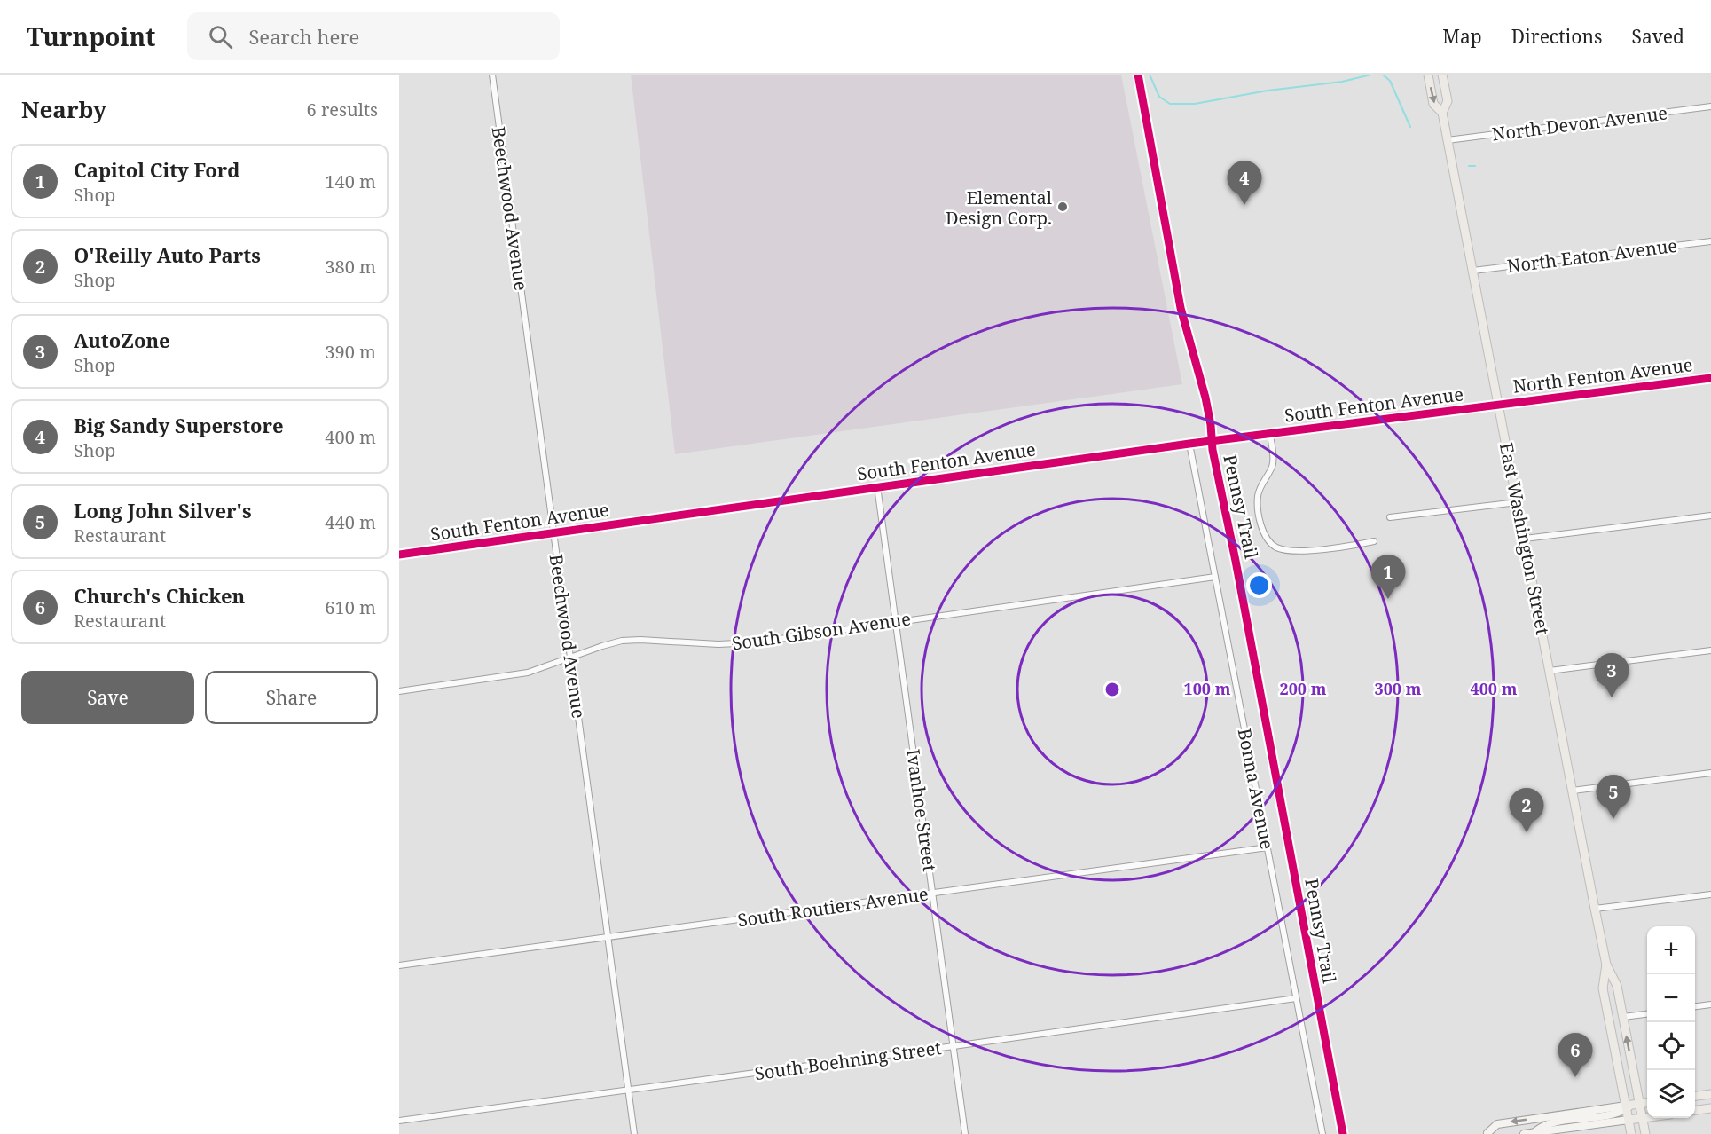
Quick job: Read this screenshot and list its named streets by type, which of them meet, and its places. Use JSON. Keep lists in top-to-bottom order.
{
  "streets": {
    "main road": ["East Washington Street"],
    "street": [
      "North Devon Avenue",
      "Beechwood Avenue",
      "North Eaton Avenue",
      "North Fenton Avenue",
      "South Fenton Avenue",
      "South Gibson Avenue",
      "Bonna Avenue",
      "Ivanhoe Street",
      "South Routiers Avenue",
      "South Boehning Street"
    ],
    "cycle path": ["Pennsy Trail"]
  },
  "crossings": [
    ["North Devon Avenue", "East Washington Street"],
    ["Beechwood Avenue", "South Fenton Avenue"],
    ["Beechwood Avenue", "South Gibson Avenue"],
    ["Beechwood Avenue", "South Routiers Avenue"],
    ["Beechwood Avenue", "South Boehning Street"],
    ["North Eaton Avenue", "East Washington Street"],
    ["North Fenton Avenue", "South Fenton Avenue"],
    ["North Fenton Avenue", "East Washington Street"],
    ["South Fenton Avenue", "East Washington Street"],
    ["South Fenton Avenue", "Bonna Avenue"],
    ["South Fenton Avenue", "Ivanhoe Street"],
    ["South Gibson Avenue", "Bonna Avenue"],
    ["South Gibson Avenue", "Ivanhoe Street"],
    ["Bonna Avenue", "South Routiers Avenue"],
    ["Bonna Avenue", "South Boehning Street"],
    ["Ivanhoe Street", "South Routiers Avenue"],
    ["Ivanhoe Street", "South Boehning Street"]
  ],
  "places": ["Elemental Design Corp."],
  "page": {
    "header": "Turnpoint",
    "search": "Search here",
    "nav": ["Map", "Directions", "Saved"],
    "heading": ["Nearby", "6 results"],
    "list": [
      {
        "mark": "1",
        "name": "Capitol City Ford",
        "note": "Shop",
        "value": "140 m"
      },
      {
        "mark": "2",
        "name": "O'Reilly Auto Parts",
        "note": "Shop",
        "value": "380 m"
      },
      {
        "mark": "3",
        "name": "AutoZone",
        "note": "Shop",
        "value": "390 m"
      },
      {
        "mark": "4",
        "name": "Big Sandy Superstore",
        "note": "Shop",
        "value": "400 m"
      },
      {
        "mark": "5",
        "name": "Long John Silver's",
        "note": "Restaurant",
        "value": "440 m"
      },
      {
        "mark": "6",
        "name": "Church's Chicken",
        "note": "Restaurant",
        "value": "610 m"
      }
    ],
    "pins": [
      "4",
      "1",
      "3",
      "5",
      "2",
      "6"
    ],
    "buttons": ["Save", "Share"],
    "map_buttons": ["+", "−"]
  },
  "rings": [
    "100 m",
    "200 m",
    "300 m",
    "400 m"
  ]
}
